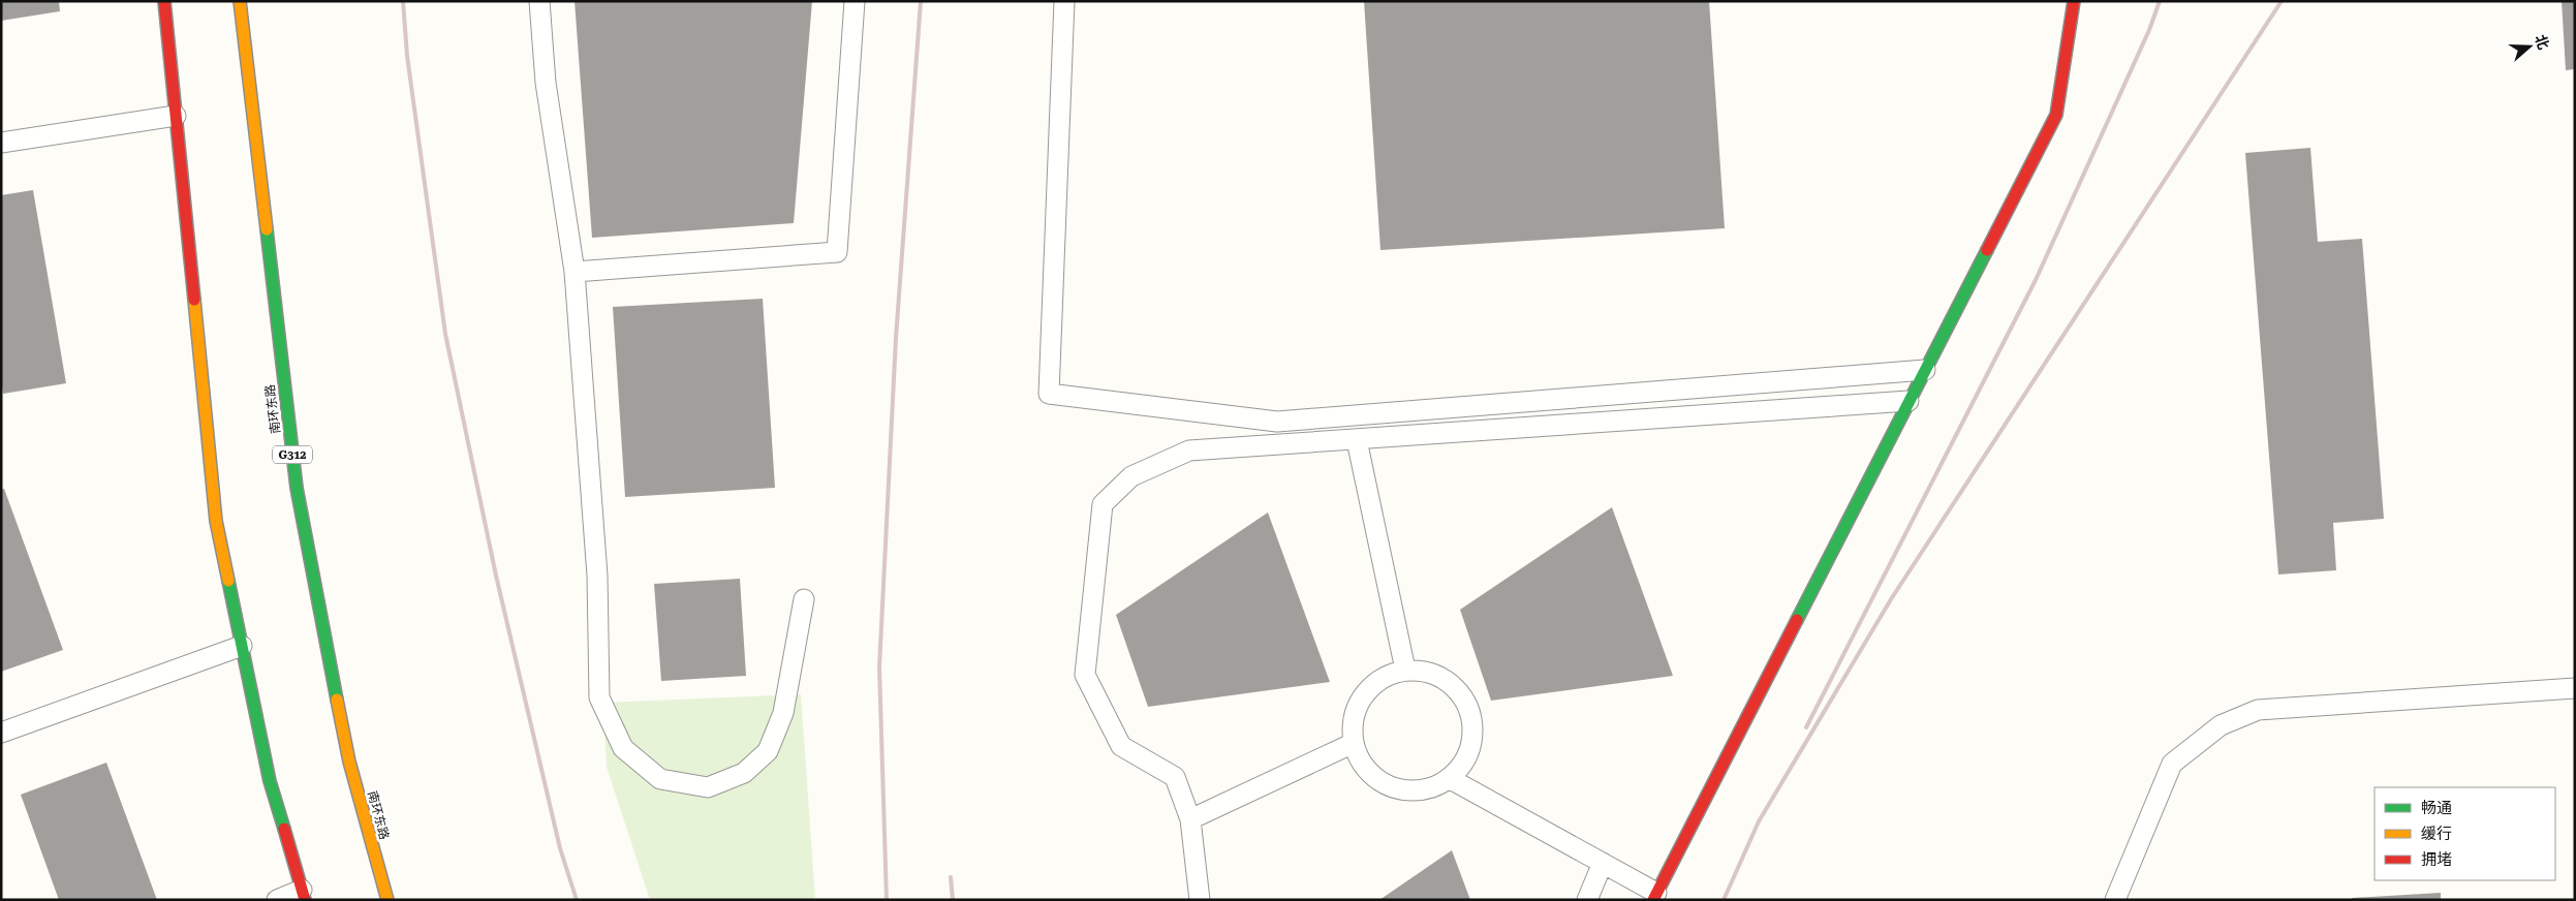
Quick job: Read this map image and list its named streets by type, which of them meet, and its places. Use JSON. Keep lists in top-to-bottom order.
{
  "streets": {
    "main road": ["南环东路", "G312"]
  },
  "legend": ["畅通", "缓行", "拥堵"],
  "north": "right"
}
